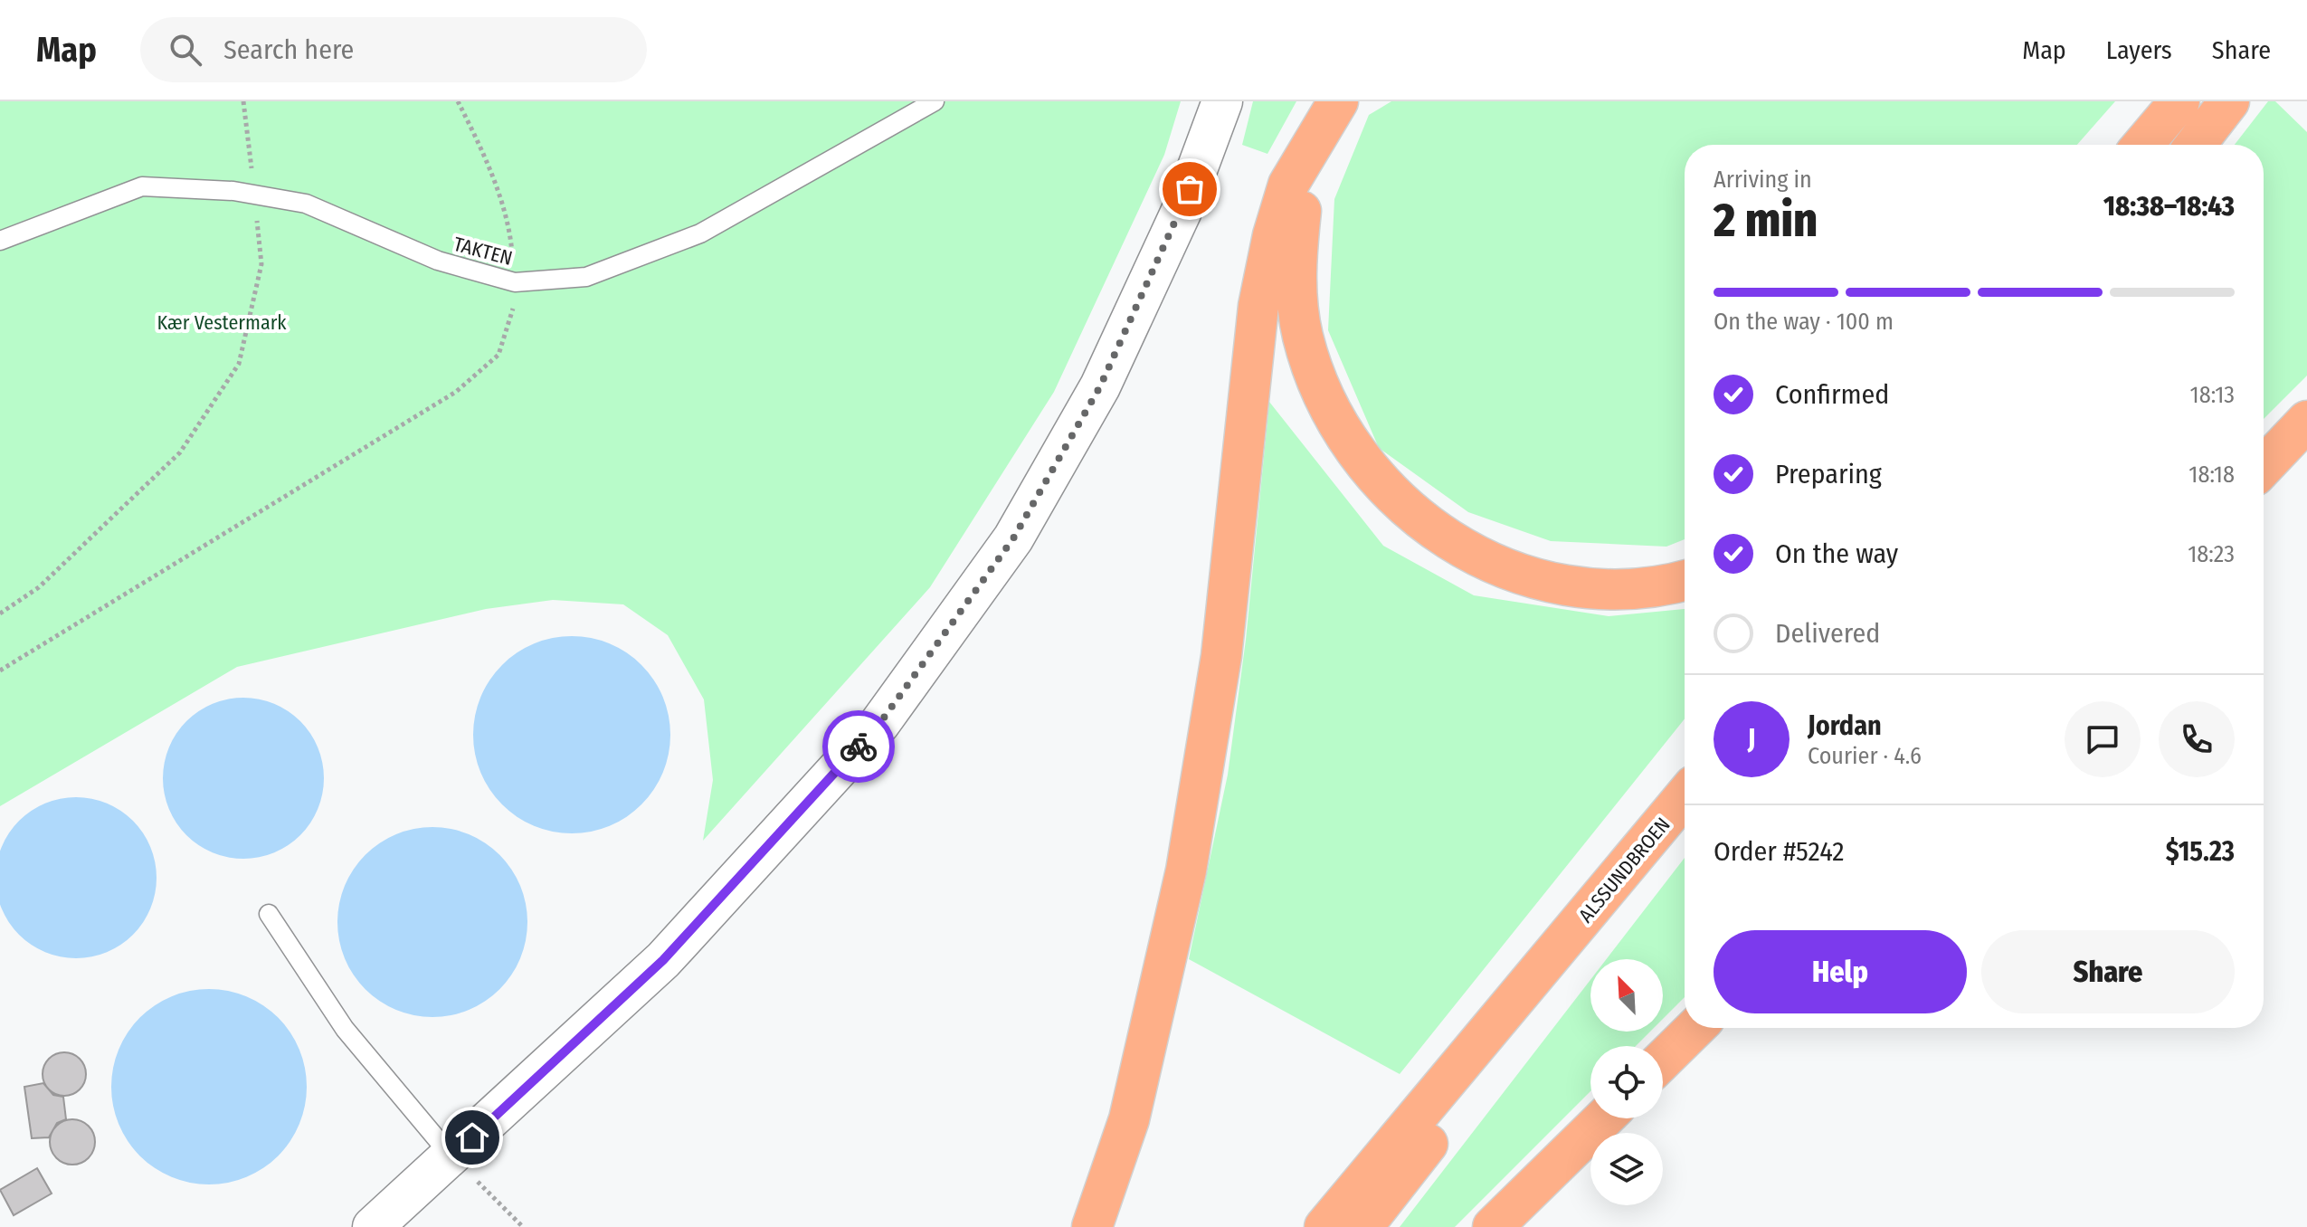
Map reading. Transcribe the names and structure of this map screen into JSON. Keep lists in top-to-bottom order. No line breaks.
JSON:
{"streets":{"highway":["ALSSUNDBROEN"],"lane":["TAKTEN"]},"parks":["Kær Vestermark"],"north":"top left","page":{"header":"Map","search":"Search here","nav":["Map","Layers","Share"],"heading":["2 min","Arriving in","18:38–18:43"],"panel":["Jordan","Courier · 4.6","Order #5242","$15.23"],"bar":"On the way · 100 m","list":[["Confirmed","18:13"],["Preparing","18:18"],["On the way","18:23"],"Delivered"],"round":"J","buttons":["Help","Share"]}}
